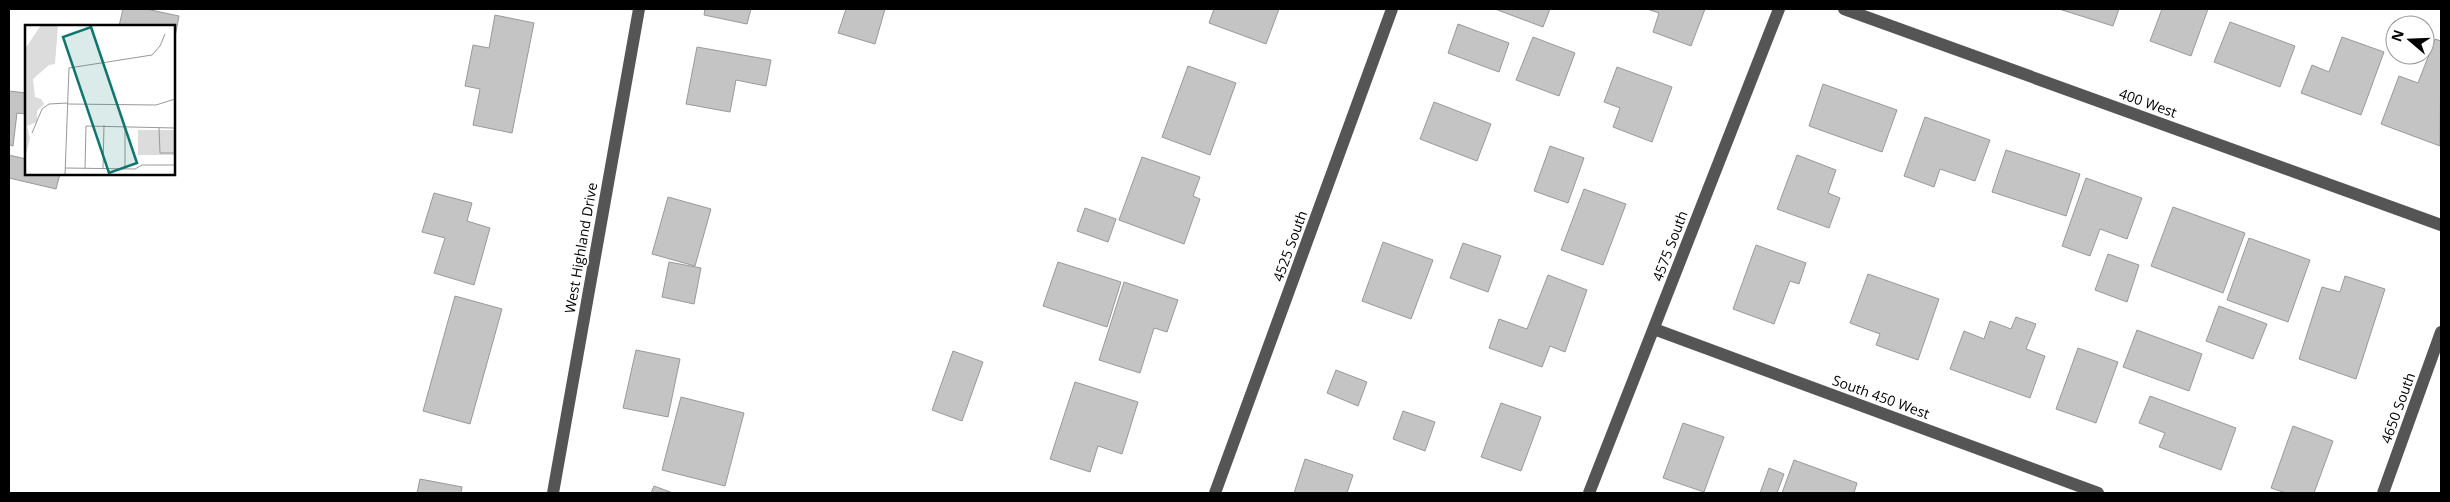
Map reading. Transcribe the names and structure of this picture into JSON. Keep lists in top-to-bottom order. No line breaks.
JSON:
{"streets":{"street":["400 West","4525 South","4575 South","West Highland Drive","South 450 West","4650 South"]},"crossings":[["4575 South","South 450 West"]],"north":"left"}
